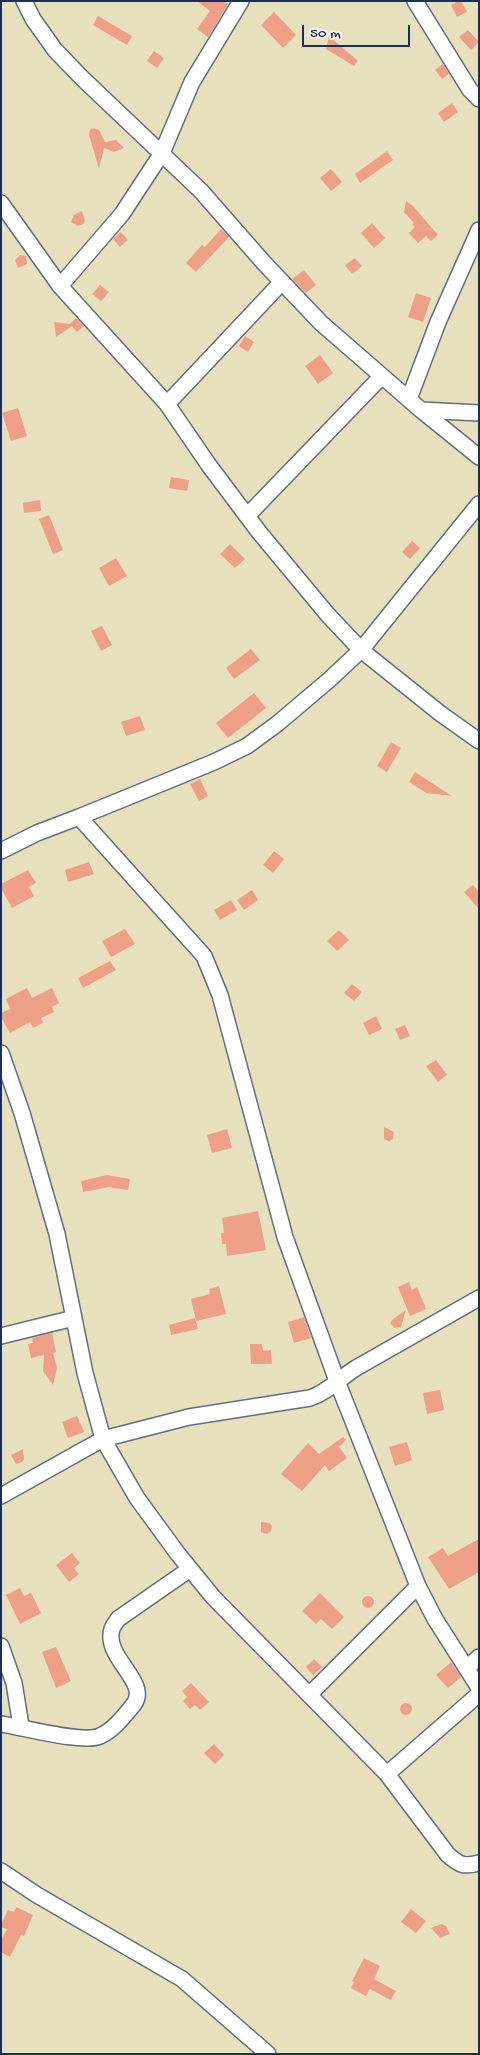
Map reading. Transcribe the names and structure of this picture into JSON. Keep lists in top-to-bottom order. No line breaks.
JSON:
{"scale_bar":"50 m"}
